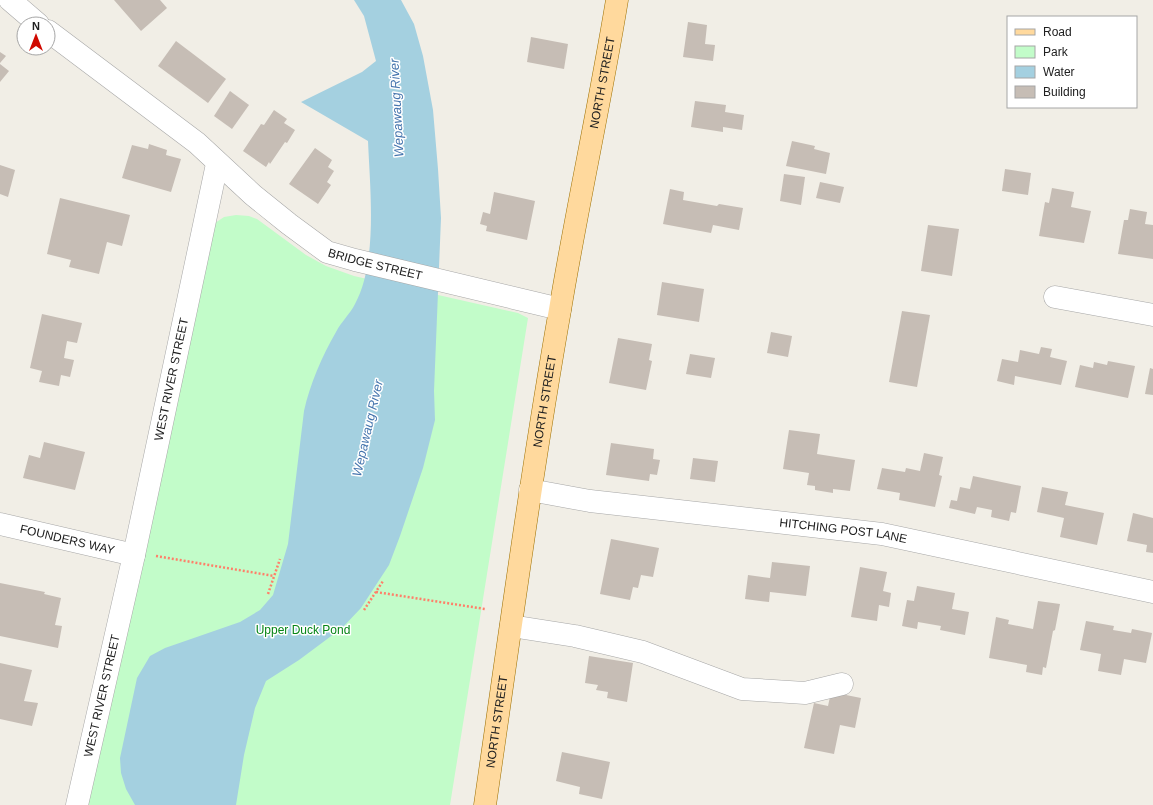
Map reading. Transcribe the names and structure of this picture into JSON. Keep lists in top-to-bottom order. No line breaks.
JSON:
{"streets":{"main road":["NORTH STREET"],"street":["BRIDGE STREET","WEST RIVER STREET","HITCHING POST LANE","FOUNDERS WAY"]},"crossings":[["NORTH STREET","BRIDGE STREET"],["NORTH STREET","HITCHING POST LANE"],["BRIDGE STREET","WEST RIVER STREET"],["WEST RIVER STREET","FOUNDERS WAY"]],"water":["Wepawaug River"],"parks":["Upper Duck Pond"],"legend":["Road","Park","Water","Building"],"north":"top"}
